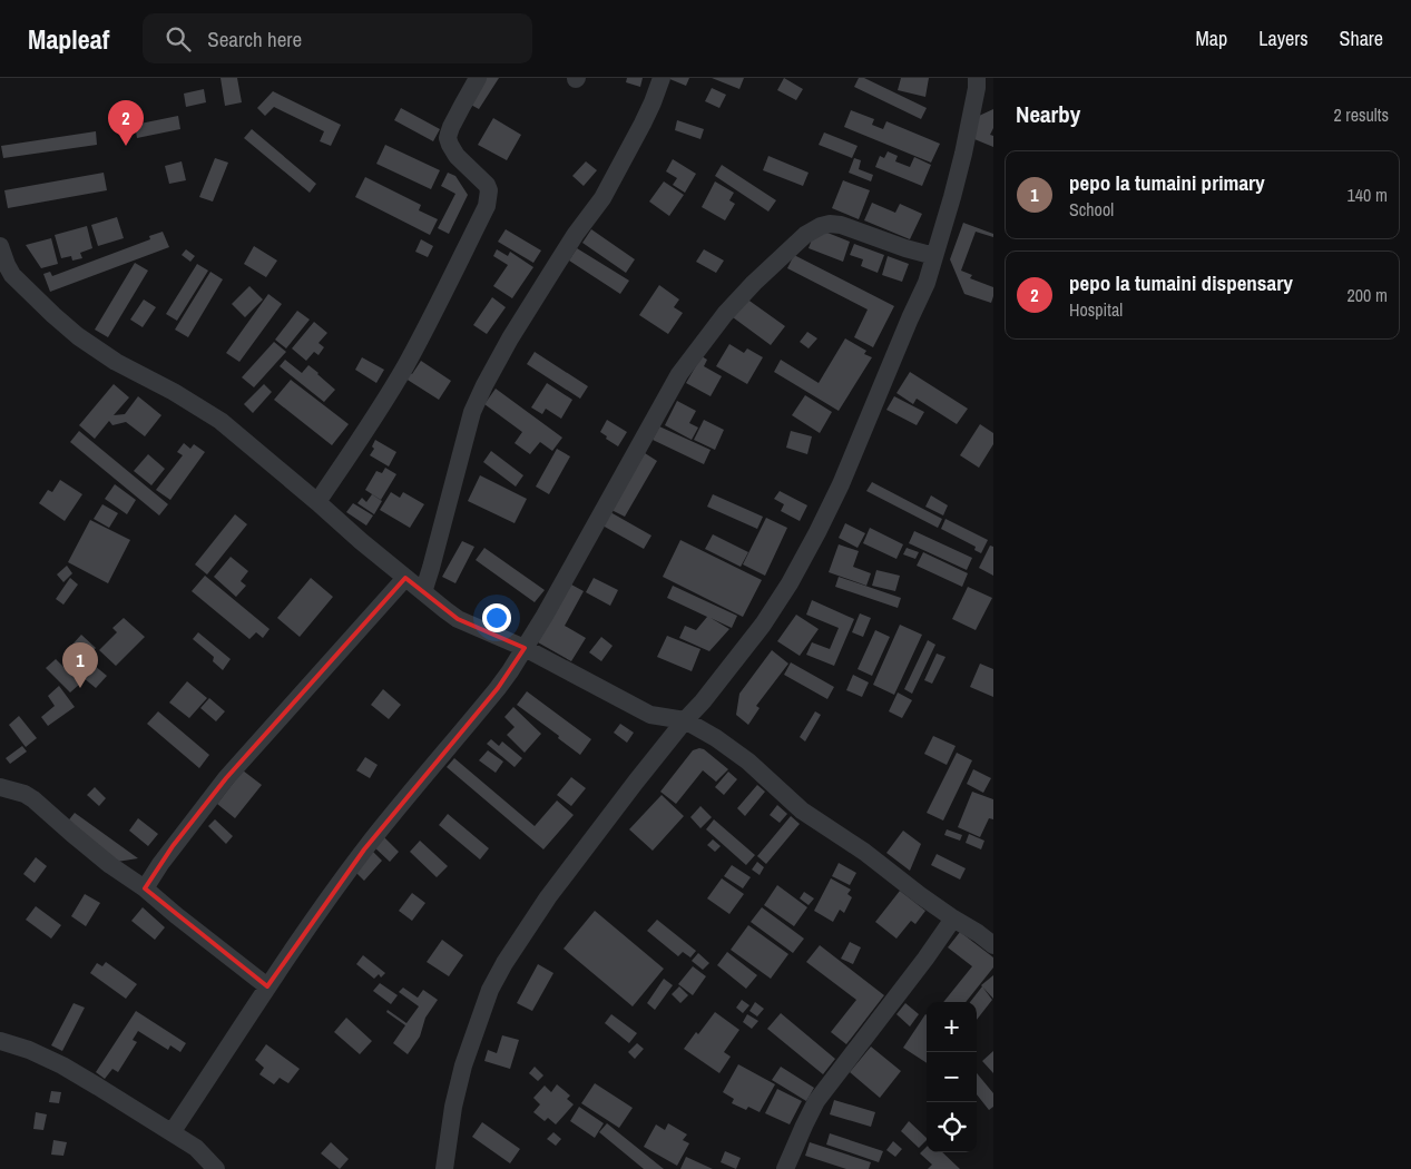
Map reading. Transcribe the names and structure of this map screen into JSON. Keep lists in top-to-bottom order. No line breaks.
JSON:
{"page":{"header":"Mapleaf","search":"Search here","nav":["Map","Layers","Share"],"heading":["Nearby","2 results"],"pins":["2","1"],"list":[{"mark":"1","name":"pepo la tumaini primary","note":"School","value":"140 m"},{"mark":"2","name":"pepo la tumaini dispensary","note":"Hospital","value":"200 m"}],"map_buttons":["+","−"]}}
